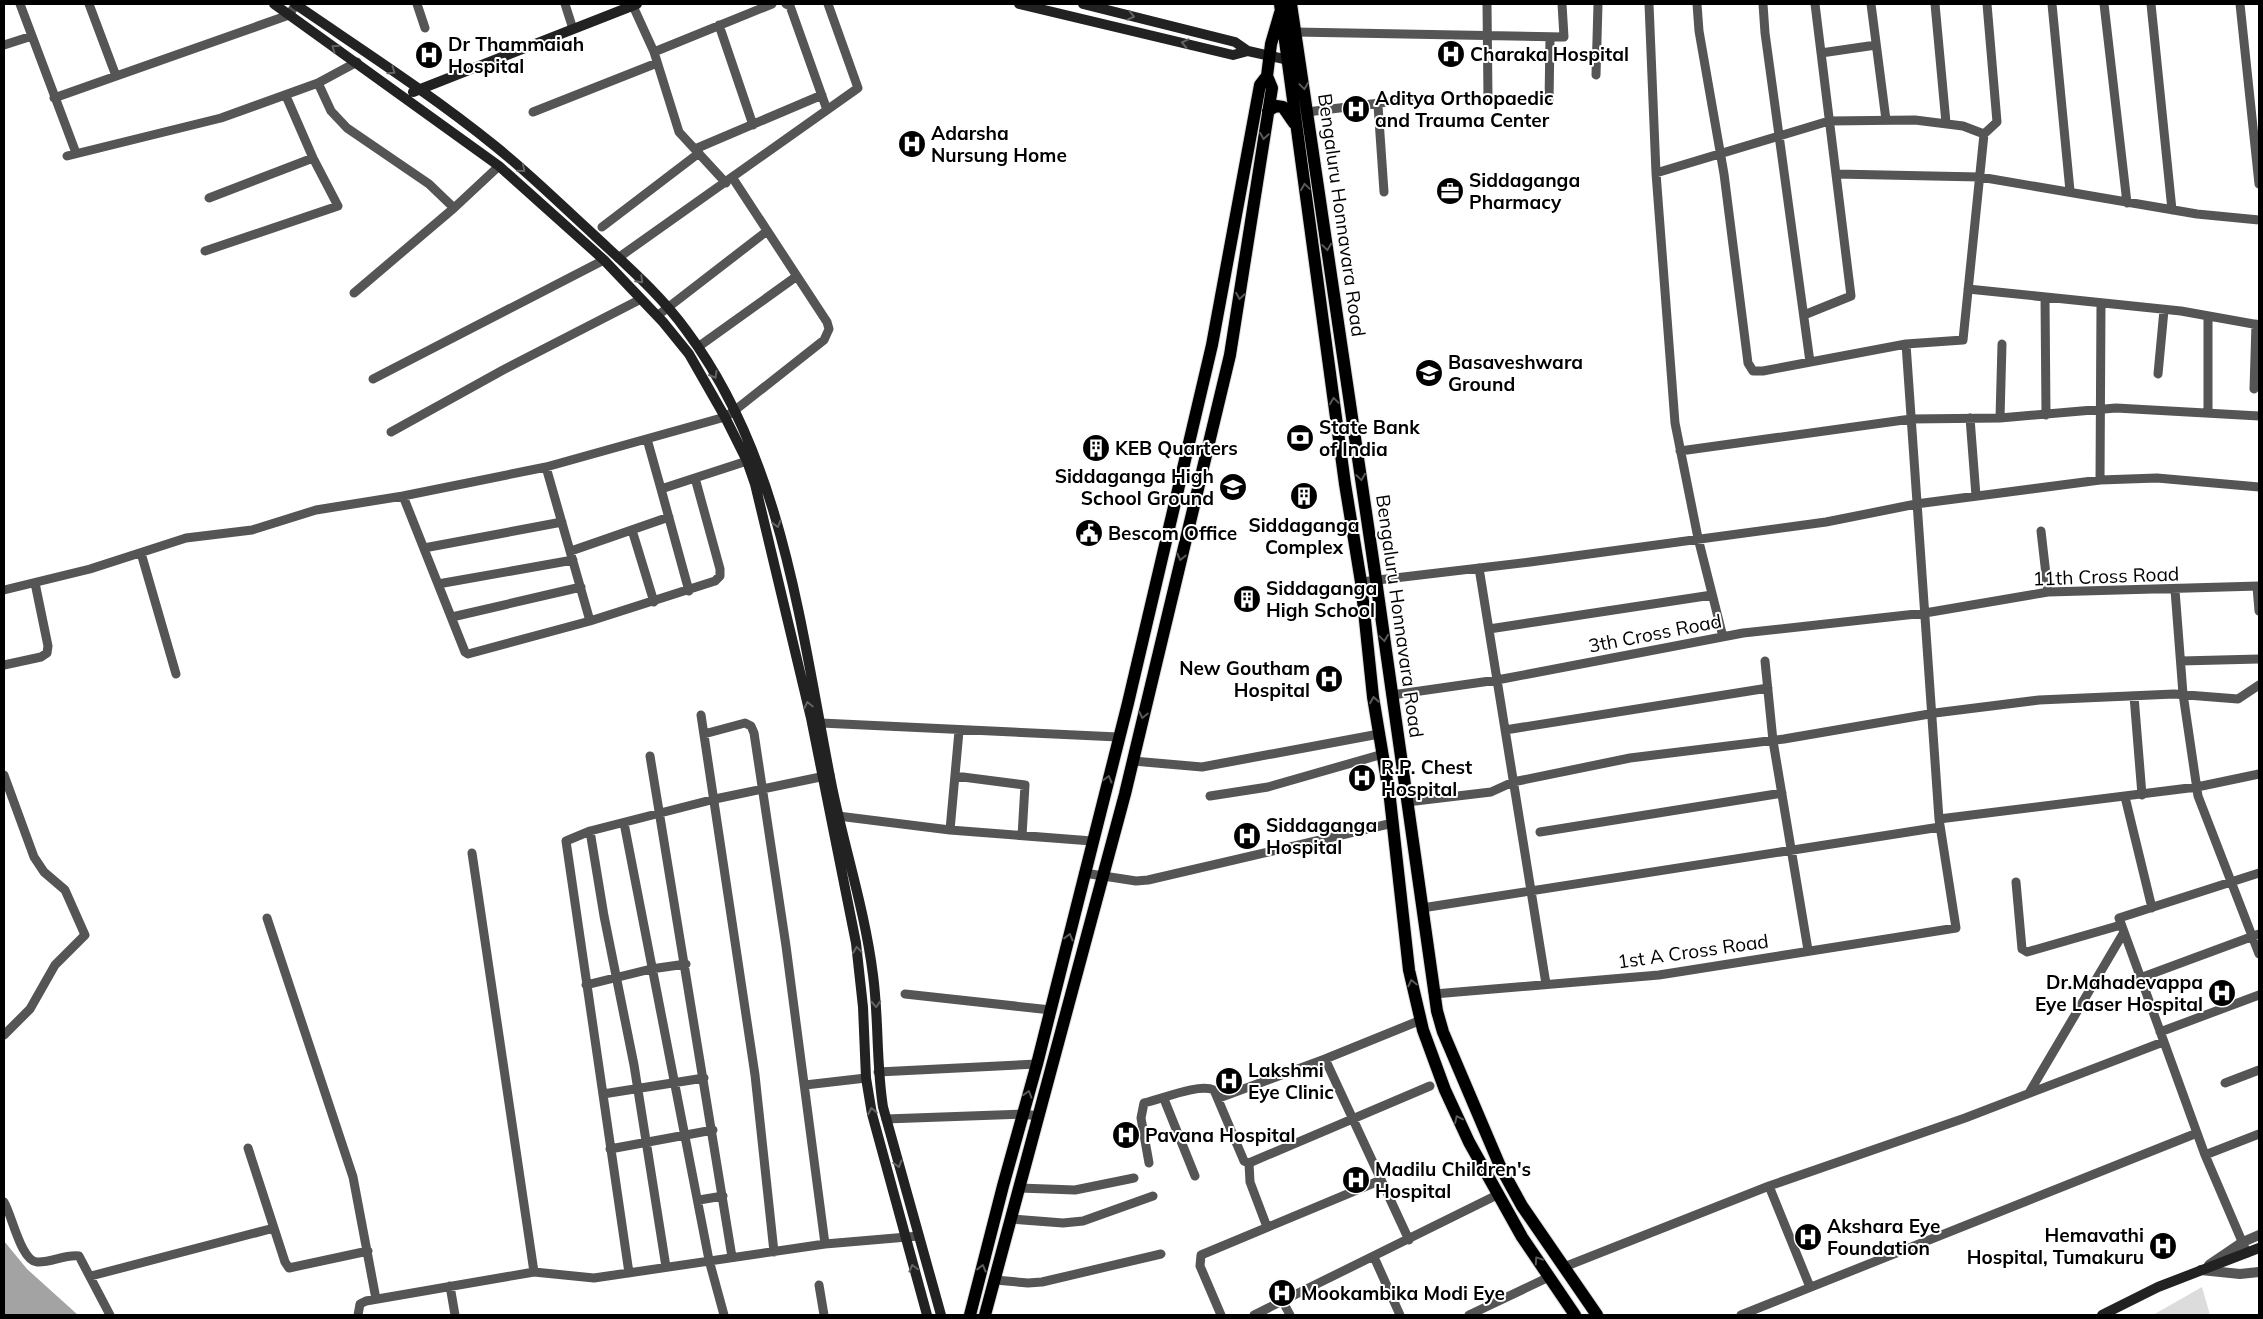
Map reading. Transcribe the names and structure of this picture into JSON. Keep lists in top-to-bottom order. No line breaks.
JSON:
{"streets":{"main road":["Bengaluru Honnavara Road"],"street":["11th Cross Road","3th Cross Road","1st A Cross Road"]},"crossings":[["Bengaluru Honnavara Road","3th Cross Road"],["Bengaluru Honnavara Road","1st A Cross Road"],["11th Cross Road","3th Cross Road"]],"places":{"hospital":["Charaka Hospital","Dr Thammaiah Hospital","Aditya Orthopaedic and Trauma Center","Adarsha Nursung Home","New Goutham Hospital","R.P. Chest Hospital","Siddaganga Hospital","Dr.Mahadevappa Eye Laser Hospital","Lakshmi Eye Clinic","Pavana Hospital","Madilu Children's Hospital","Akshara Eye Foundation","Hemavathi Hospital, Tumakuru","Mookambika Modi Eye"],"office":["Siddaganga Pharmacy"],"school or university":["Basaveshwara Ground","Siddaganga High School Ground"],"bank":["State Bank of India"],"building":["KEB Quarters","Siddaganga Complex","Siddaganga High School"],"public building":["Bescom Office"]}}
